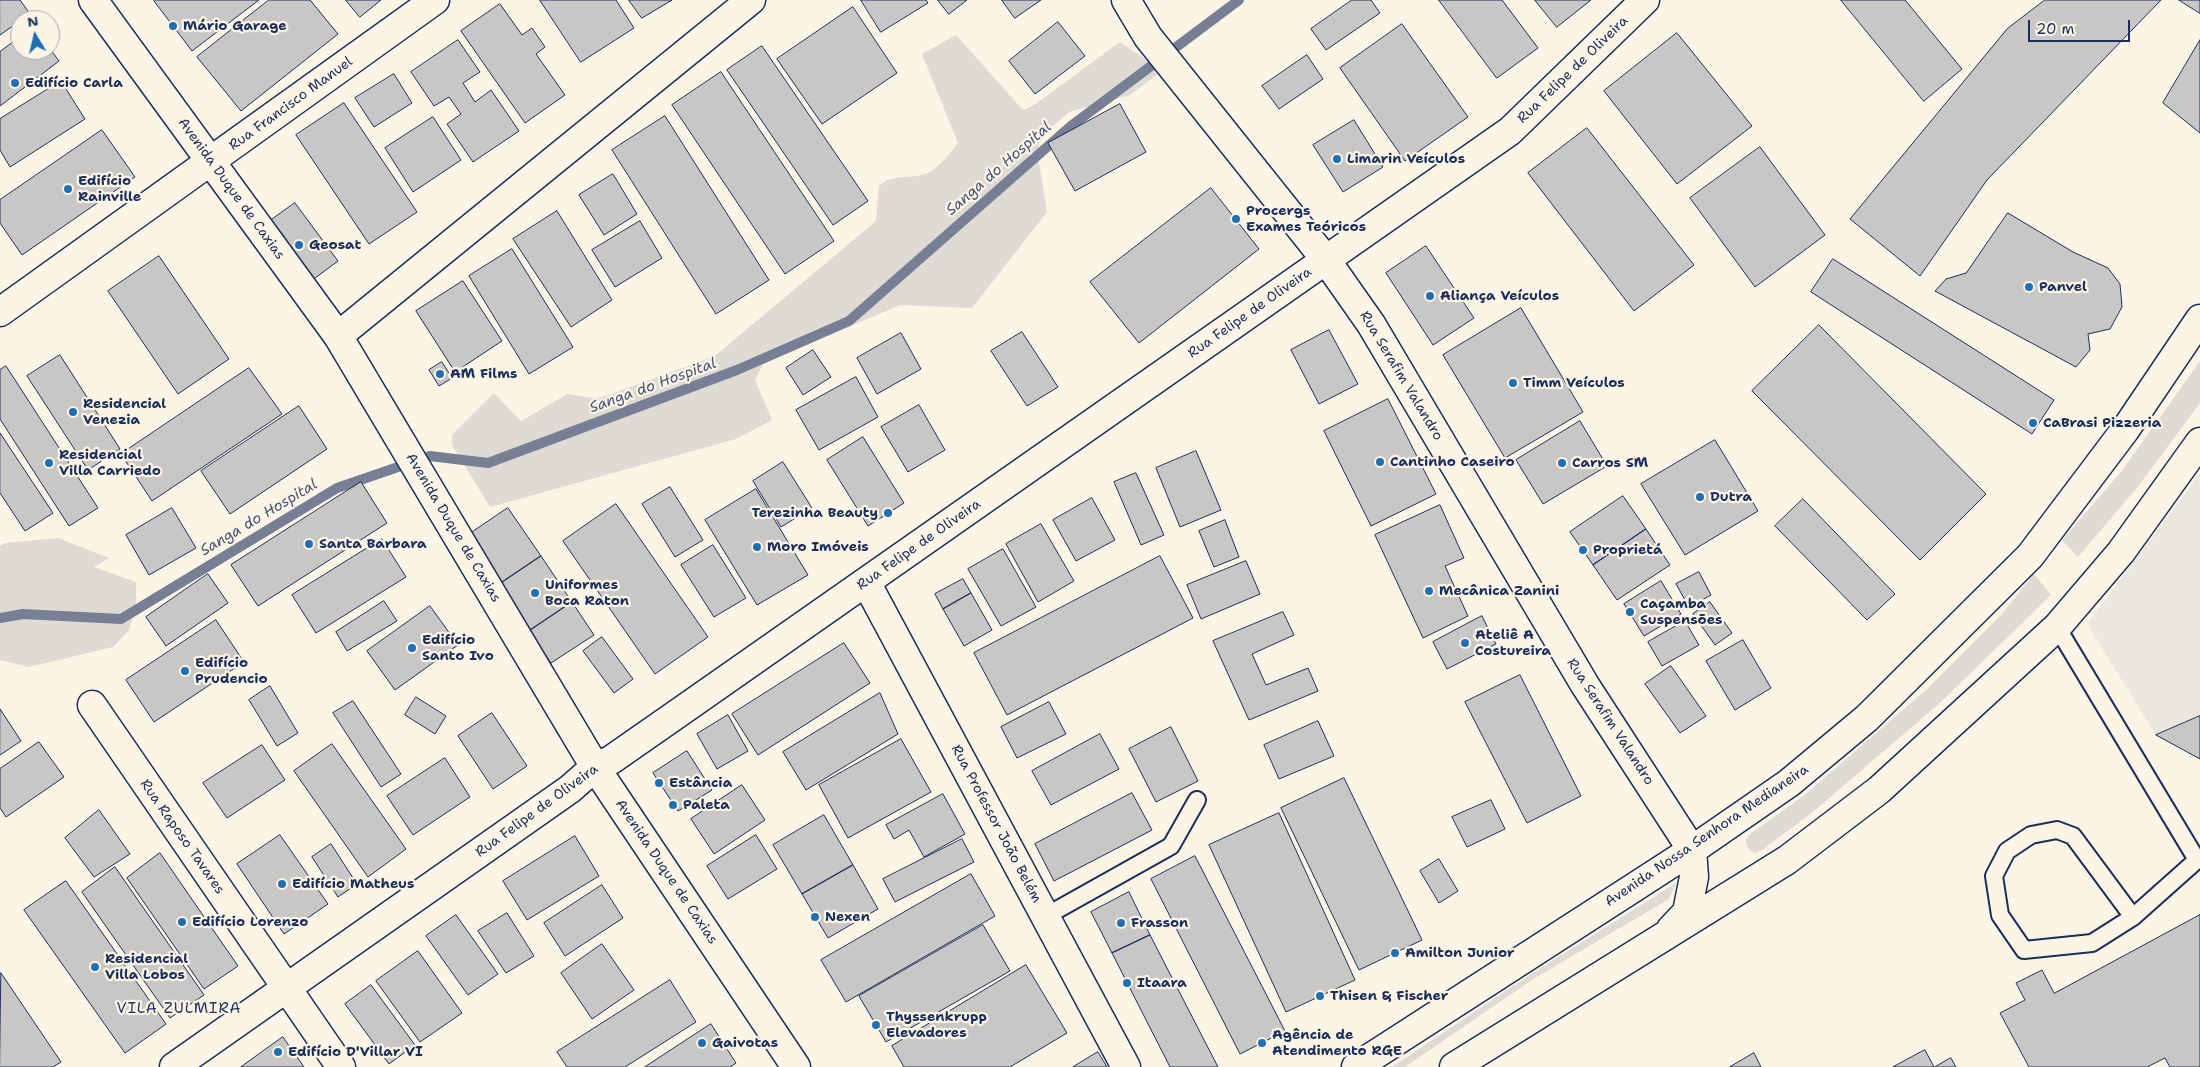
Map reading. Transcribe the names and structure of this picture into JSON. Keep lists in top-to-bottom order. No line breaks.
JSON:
{"streets":{"street":["Rua Felipe de Oliveira","Rua Francisco Manuel","Avenida Duque de Caxias","Rua Serafim Valandro","Rua Professor João Belém","Avenida Nossa Senhora Medianeira","Rua Raposo Tavares"]},"crossings":[["Rua Felipe de Oliveira","Avenida Duque de Caxias"],["Rua Felipe de Oliveira","Rua Serafim Valandro"],["Rua Felipe de Oliveira","Rua Professor João Belém"],["Rua Felipe de Oliveira","Rua Raposo Tavares"],["Rua Francisco Manuel","Avenida Duque de Caxias"],["Rua Serafim Valandro","Avenida Nossa Senhora Medianeira"]],"districts":["VILA ZULMIRA"],"water":["Sanga do Hospital"],"places":["Mário Garage","Edifício Carla","Limarin Veículos","Edifício Rainville","Procergs Exames Teóricos","Geosat","Panvel","Aliança Veículos","AM Films","Timm Veículos","Residencial Venezia","CaBrasi Pizzeria","Cantinho Caseiro","Residencial Villa Carriedo","Carros SM","Dutra","Terezinha Beauty","Santa Barbara","Moro Imóveis","Proprietá","Mecânica Zanini","Uniformes Boca Raton","Caçamba Suspensões","Ateliê A Costureira","Edifício Santo Ivo","Edifício Prudencio","Estância","Paleta","Edifício Matheus","Nexen","Edifício Lorenzo","Frasson","Amilton Junior","Residencial Villa Lobos","Itaara","Thisen & Fischer","Thyssenkrupp Elevadores","Gaivotas","Agência de Atendimento RGE","Edifício D'Villar VI"],"scale_bar":"20 m","north":"top"}
